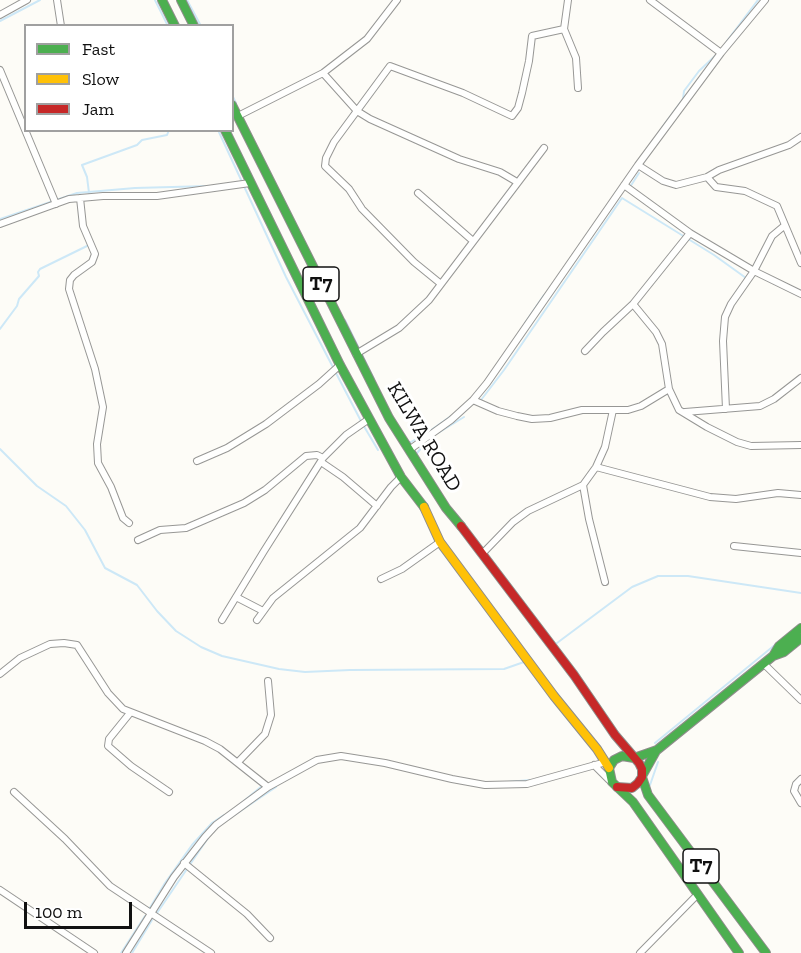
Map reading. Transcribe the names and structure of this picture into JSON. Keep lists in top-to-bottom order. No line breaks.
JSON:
{"streets":{"main road":["T7","KILWA ROAD"]},"crossings":[["T7","KILWA ROAD"]],"legend":["Fast","Slow","Jam"],"scale_bar":"100 m"}
